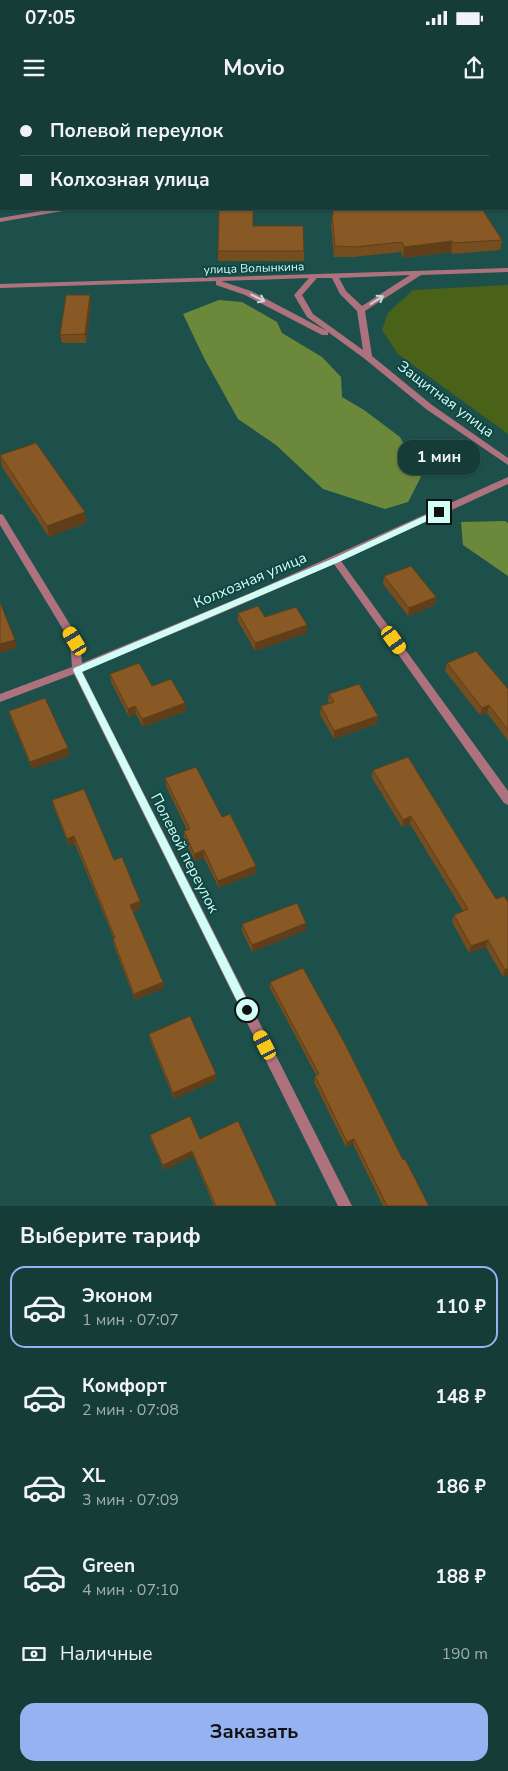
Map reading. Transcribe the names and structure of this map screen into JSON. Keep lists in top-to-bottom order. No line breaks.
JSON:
{"streets":{"street":["улица Волынкина","Защитная улица","Колхозная улица","Полевой переулок"]},"crossings":[["Колхозная улица","Полевой переулок"]],"page":{"status":"07:05","header":"Movio","banner":["Полевой переулок","Колхозная улица"],"bubble":"1 мин","heading":"Выберите тариф","list":[{"name":"Эконом","note":"1 мин · 07:07","value":"110 ₽"},{"name":"Комфорт","note":"2 мин · 07:08","value":"148 ₽"},{"name":"XL","note":"3 мин · 07:09","value":"186 ₽"},{"name":"Green","note":"4 мин · 07:10","value":"188 ₽"}],"pay":["Наличные","190 m"],"buttons":"Заказать"}}
